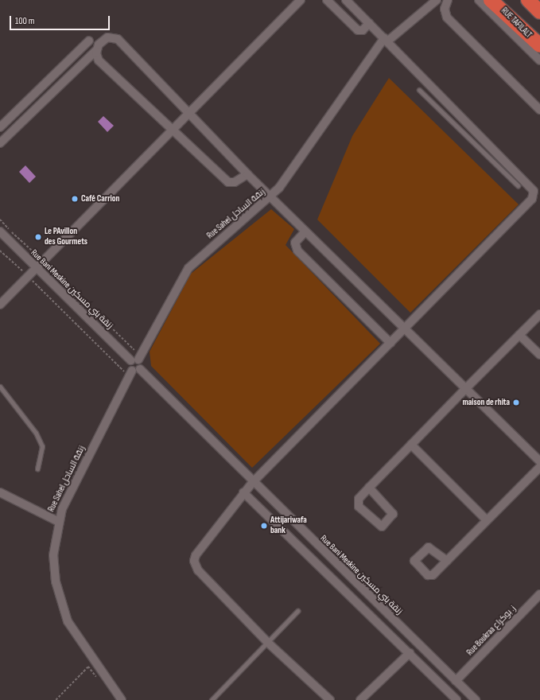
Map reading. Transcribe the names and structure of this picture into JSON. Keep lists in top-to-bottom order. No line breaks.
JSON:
{"streets":{"street":["RUE TAFILALT","Rue Sahel زنقة الساحل","Rue Bani Meskine زنقة بني مسكين","Rue Boukraa ز. بوكراع"]},"crossings":[["Rue Sahel زنقة الساحل","Rue Bani Meskine زنقة بني مسكين"],["Rue Bani Meskine زنقة بني مسكين","Rue Boukraa ز. بوكراع"]],"places":["Café Carrion","Le PAvillon des Gourmets","maison de rhita","Attijariwafa bank"],"scale_bar":"100 m"}
